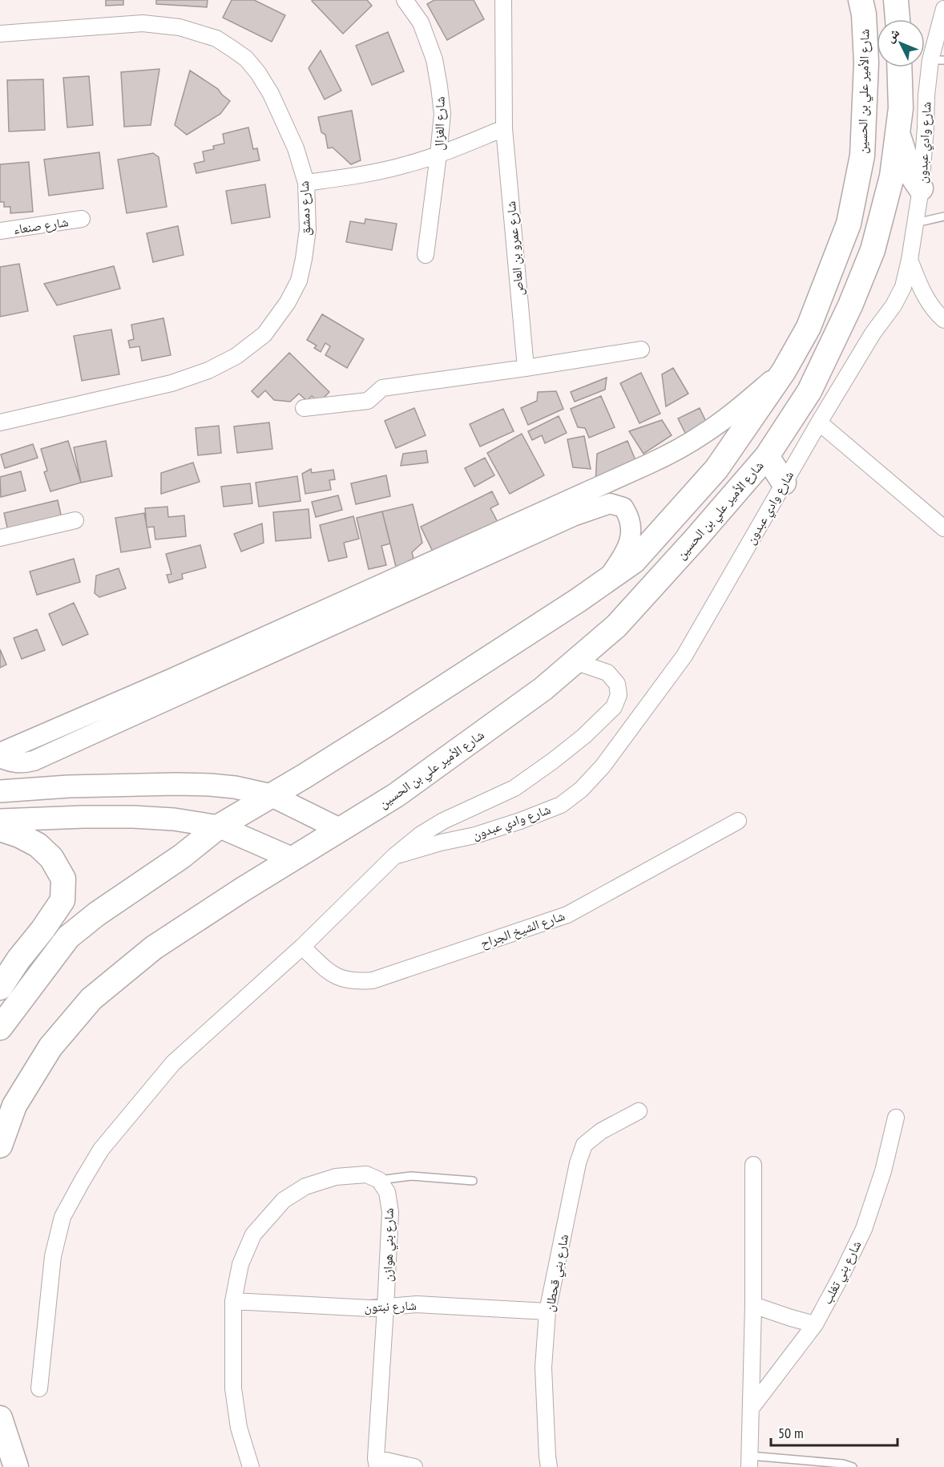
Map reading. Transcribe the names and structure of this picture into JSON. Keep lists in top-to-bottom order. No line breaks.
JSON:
{"streets":{"main road":["شارع الأمير علي بن الحسين"],"street":["شارع الغزال","شارع وادي عبدون","شارع دمشق","شارع صنعاء","شارع عمرو بن العاص","شارع الشيخ الجراح","شارع بني هوازن","شارع بني تغلب","شارع بني قحطان","شارع نبتون"]},"crossings":[["شارع بني هوازن","شارع نبتون"],["شارع بني قحطان","شارع نبتون"]],"scale_bar":"50 m","north":"top left"}
